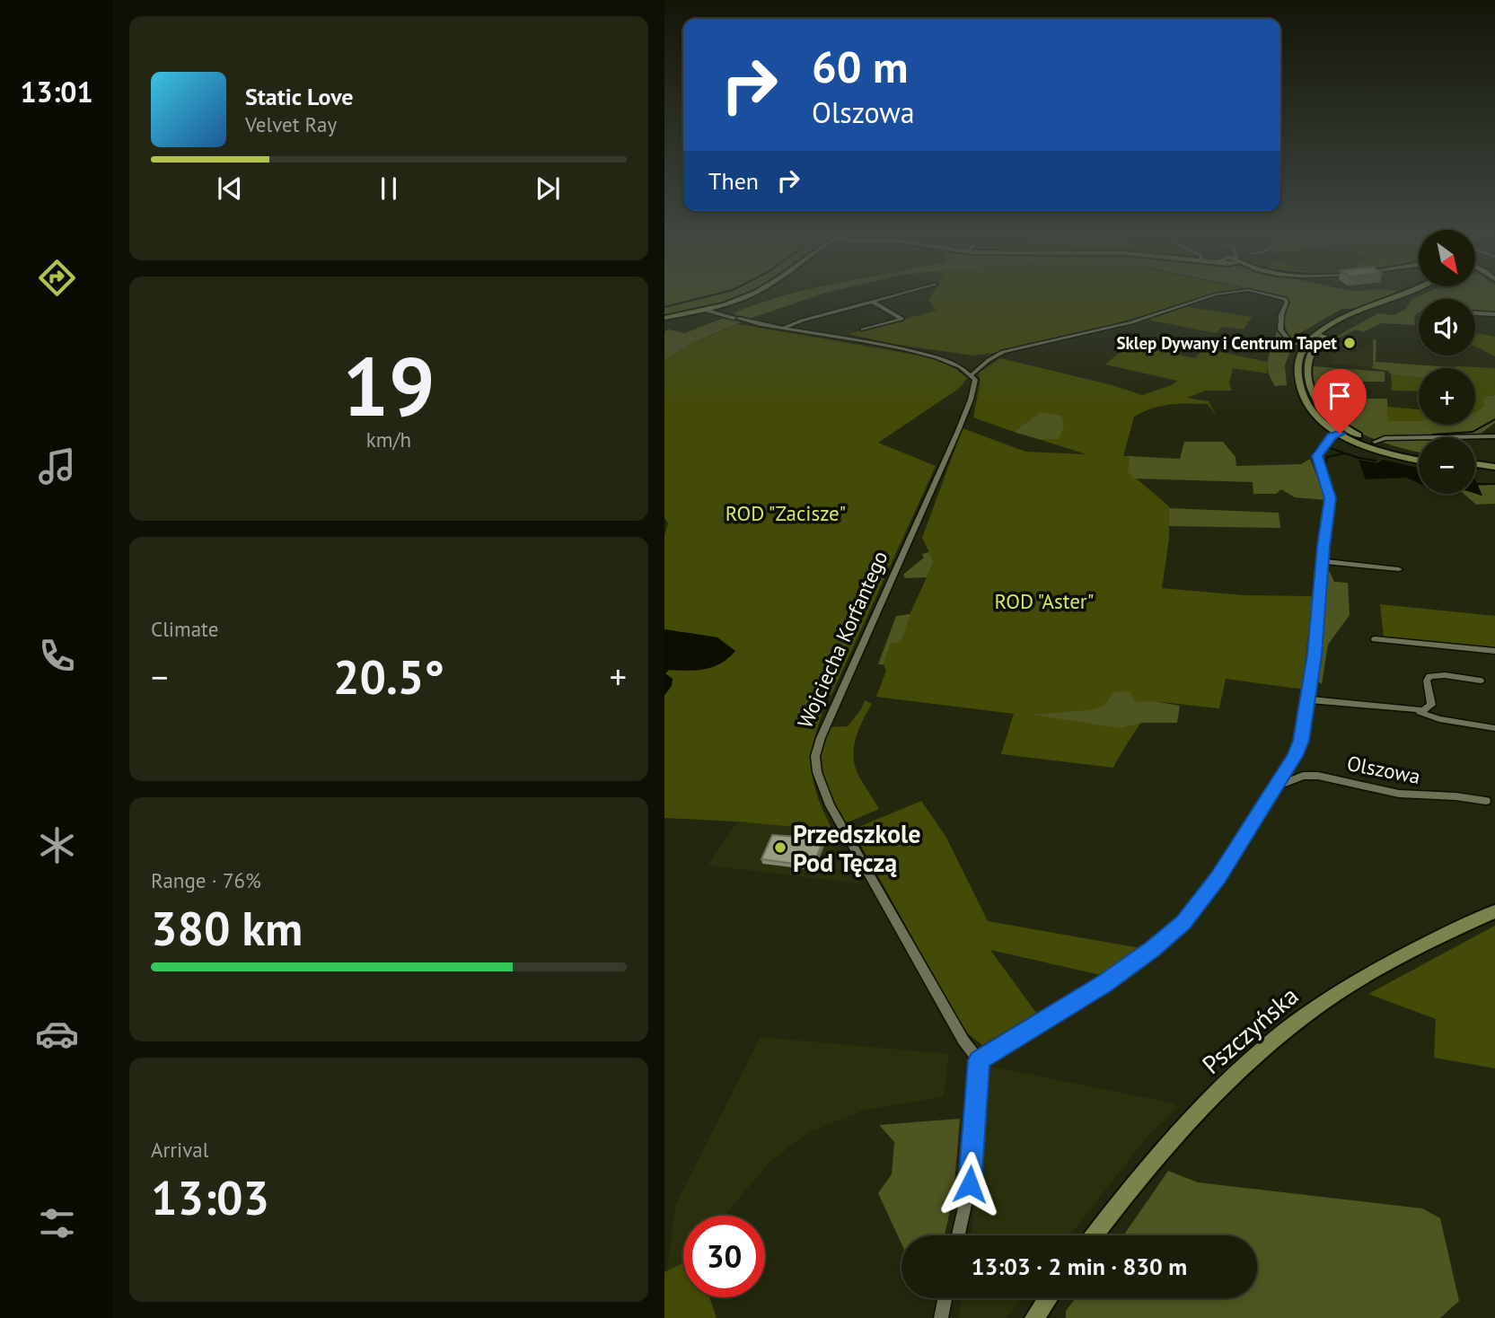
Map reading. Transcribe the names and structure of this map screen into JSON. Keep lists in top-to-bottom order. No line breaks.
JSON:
{"streets":{"main road":["Pszczyńska"],"street":["Wojciecha Korfantego","Olszowa"]},"parks":["ROD \"Zacisze\"","ROD \"Aster\""],"places":["Sklep Dywany i Centrum Tapet","Przedszkole Pod Tęczą"],"north":"bottom right","page":{"tabs":"13:01","turn":["60 m","Olszowa"],"song":["Static Love","Velvet Ray"],"then":"Then","map_buttons":["+","−"],"tile":[["19","km/h"],"Climate",["Range · 76%","380 km"],["Arrival","13:03"]],"heat":["−","20.5°","+"],"limit":"30","trip":"13:03 · 2 min · 830 m"}}
